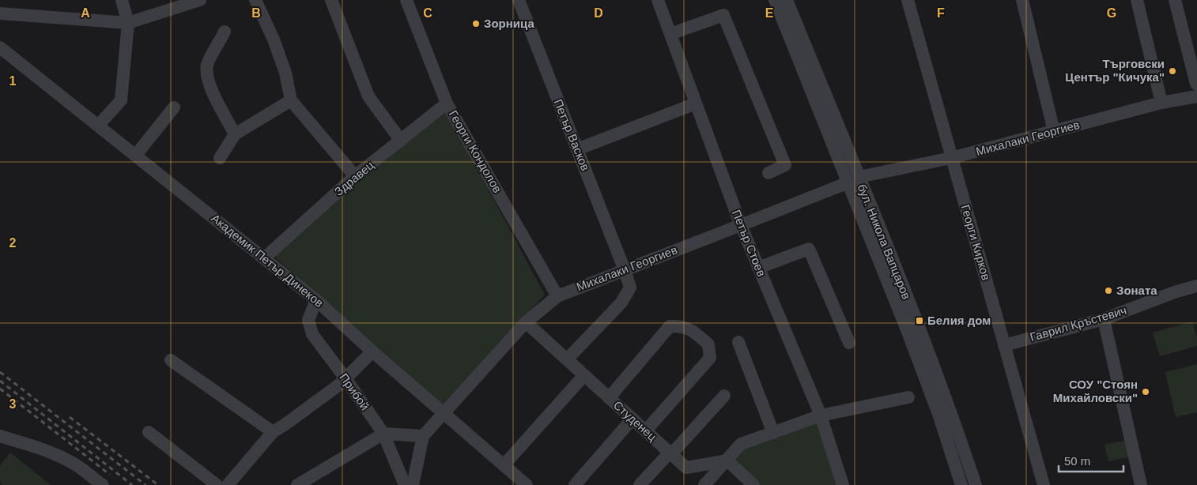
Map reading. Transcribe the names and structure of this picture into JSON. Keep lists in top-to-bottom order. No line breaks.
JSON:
{"streets":{"street":["Петър Васков","Михалаки Георгиев","Георги Кондолов","Здравец","бул. Никола Вапцаров","Георги Кирков","Петър Стоев","Академик Петър Динеков","Гаврил Кръстевич","Прибой","Студенец"]},"crossings":[["Петър Васков","Михалаки Георгиев"],["Петър Васков","Студенец"],["Михалаки Георгиев","Георги Кондолов"],["Михалаки Георгиев","бул. Никола Вапцаров"],["Михалаки Георгиев","Георги Кирков"],["Михалаки Георгиев","Петър Стоев"],["Михалаки Георгиев","Академик Петър Динеков"],["Михалаки Георгиев","Студенец"],["Георги Кондолов","Здравец"],["Здравец","Академик Петър Динеков"],["Георги Кирков","Гаврил Кръстевич"],["Академик Петър Динеков","Прибой"]],"places":{"other":["Зорница","Търговски Център \"Кичука\"","Зоната","СОУ \"Стоян Михайловски\""],"transit":["Белия дом"]},"scale_bar":"50 m","grid":{"columns":["A","B","C","D","E","F","G"],"rows":["1","2","3"]}}
